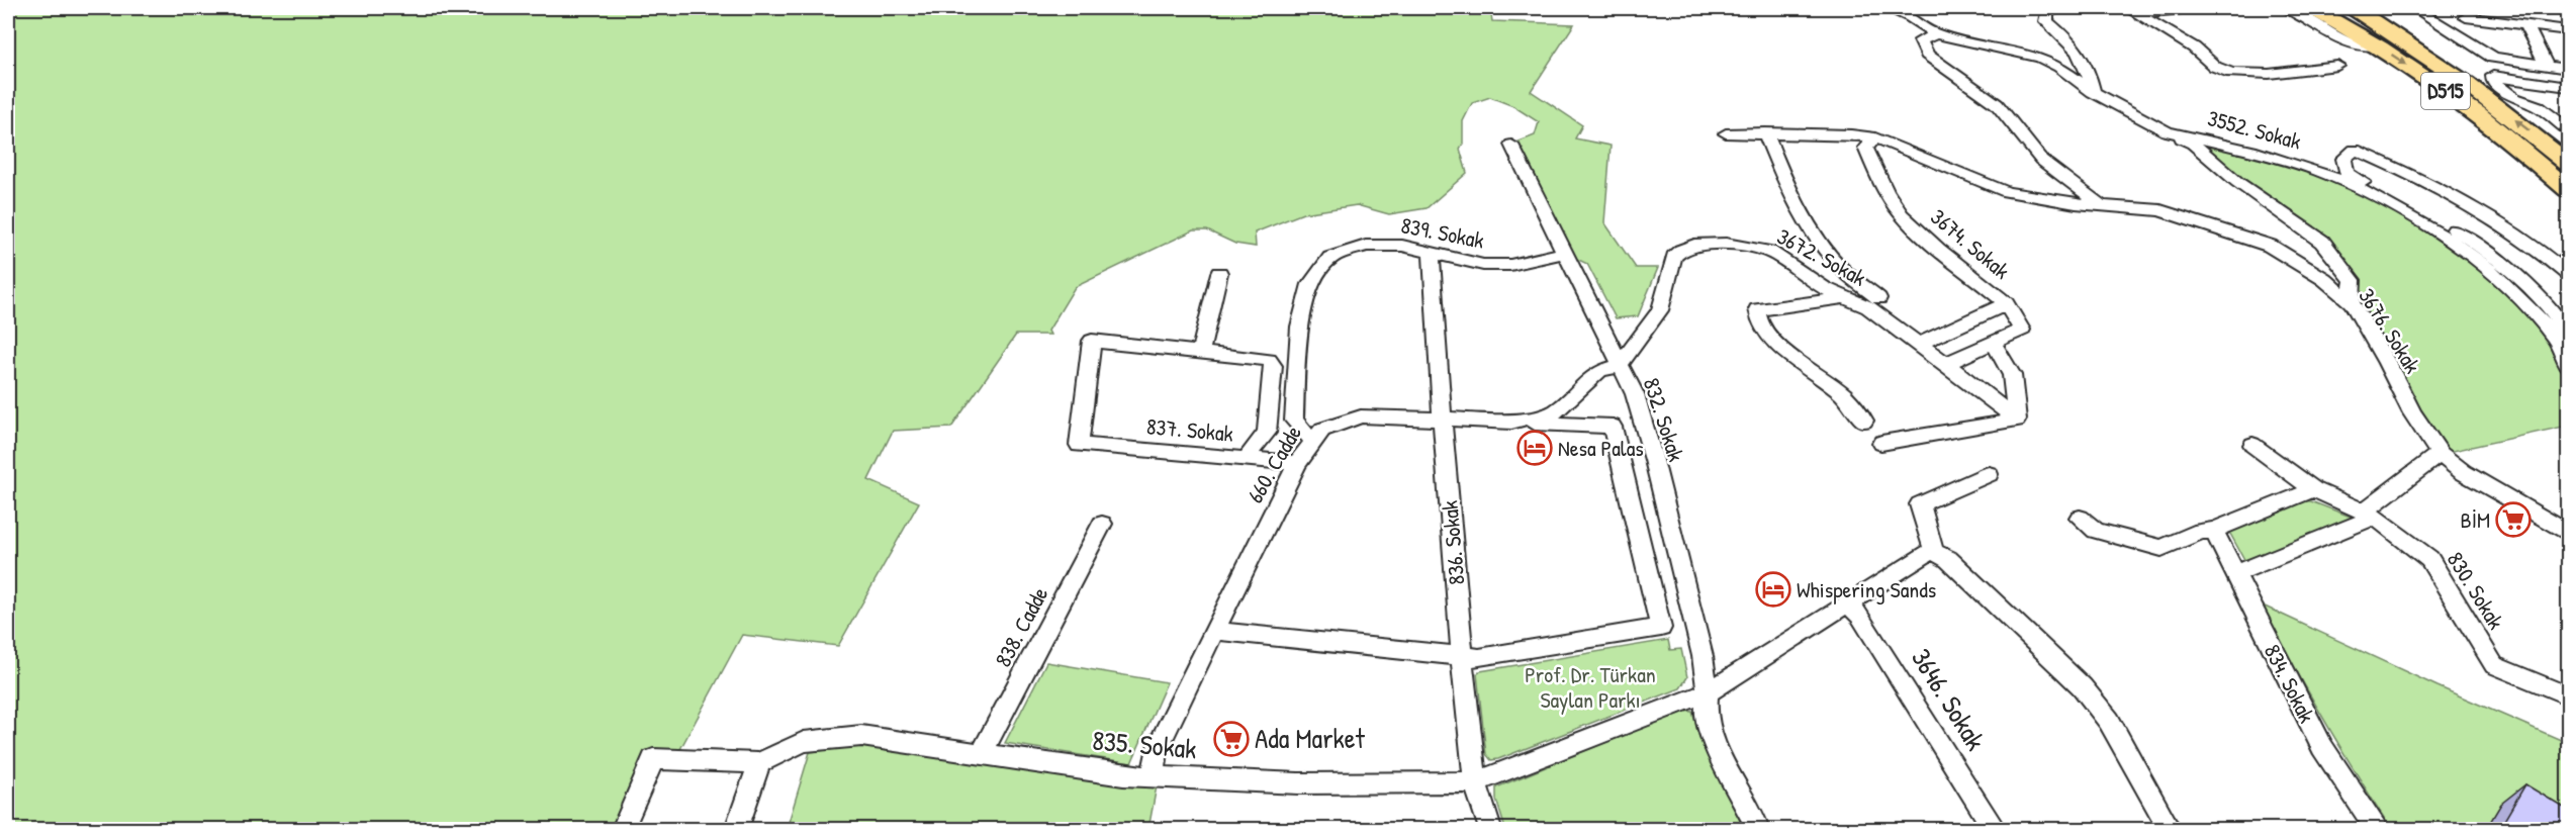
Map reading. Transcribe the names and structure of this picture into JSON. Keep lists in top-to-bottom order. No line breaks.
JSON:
{"streets":{"highway":["D515"],"street":["3552. Sokak","839. Sokak","3674. Sokak","3672. Sokak","3676. Sokak","832. Sokak","837. Sokak","660. Cadde","836. Sokak","830. Sokak","838. Cadde","834. Sokak","3646. Sokak","835. Sokak"]},"crossings":[["839. Sokak","832. Sokak"],["839. Sokak","660. Cadde"],["839. Sokak","836. Sokak"],["3674. Sokak","3672. Sokak"],["3674. Sokak","3676. Sokak"],["3672. Sokak","832. Sokak"],["3672. Sokak","660. Cadde"],["832. Sokak","660. Cadde"],["832. Sokak","835. Sokak"],["837. Sokak","660. Cadde"],["660. Cadde","836. Sokak"],["660. Cadde","835. Sokak"],["836. Sokak","835. Sokak"],["838. Cadde","835. Sokak"]],"parks":["Prof. Dr. Türkan Saylan Parkı"],"places":{"hotel":["Nesa Palas","Whispering Sands"],"supermarket":["BİM","Ada Market"]}}
